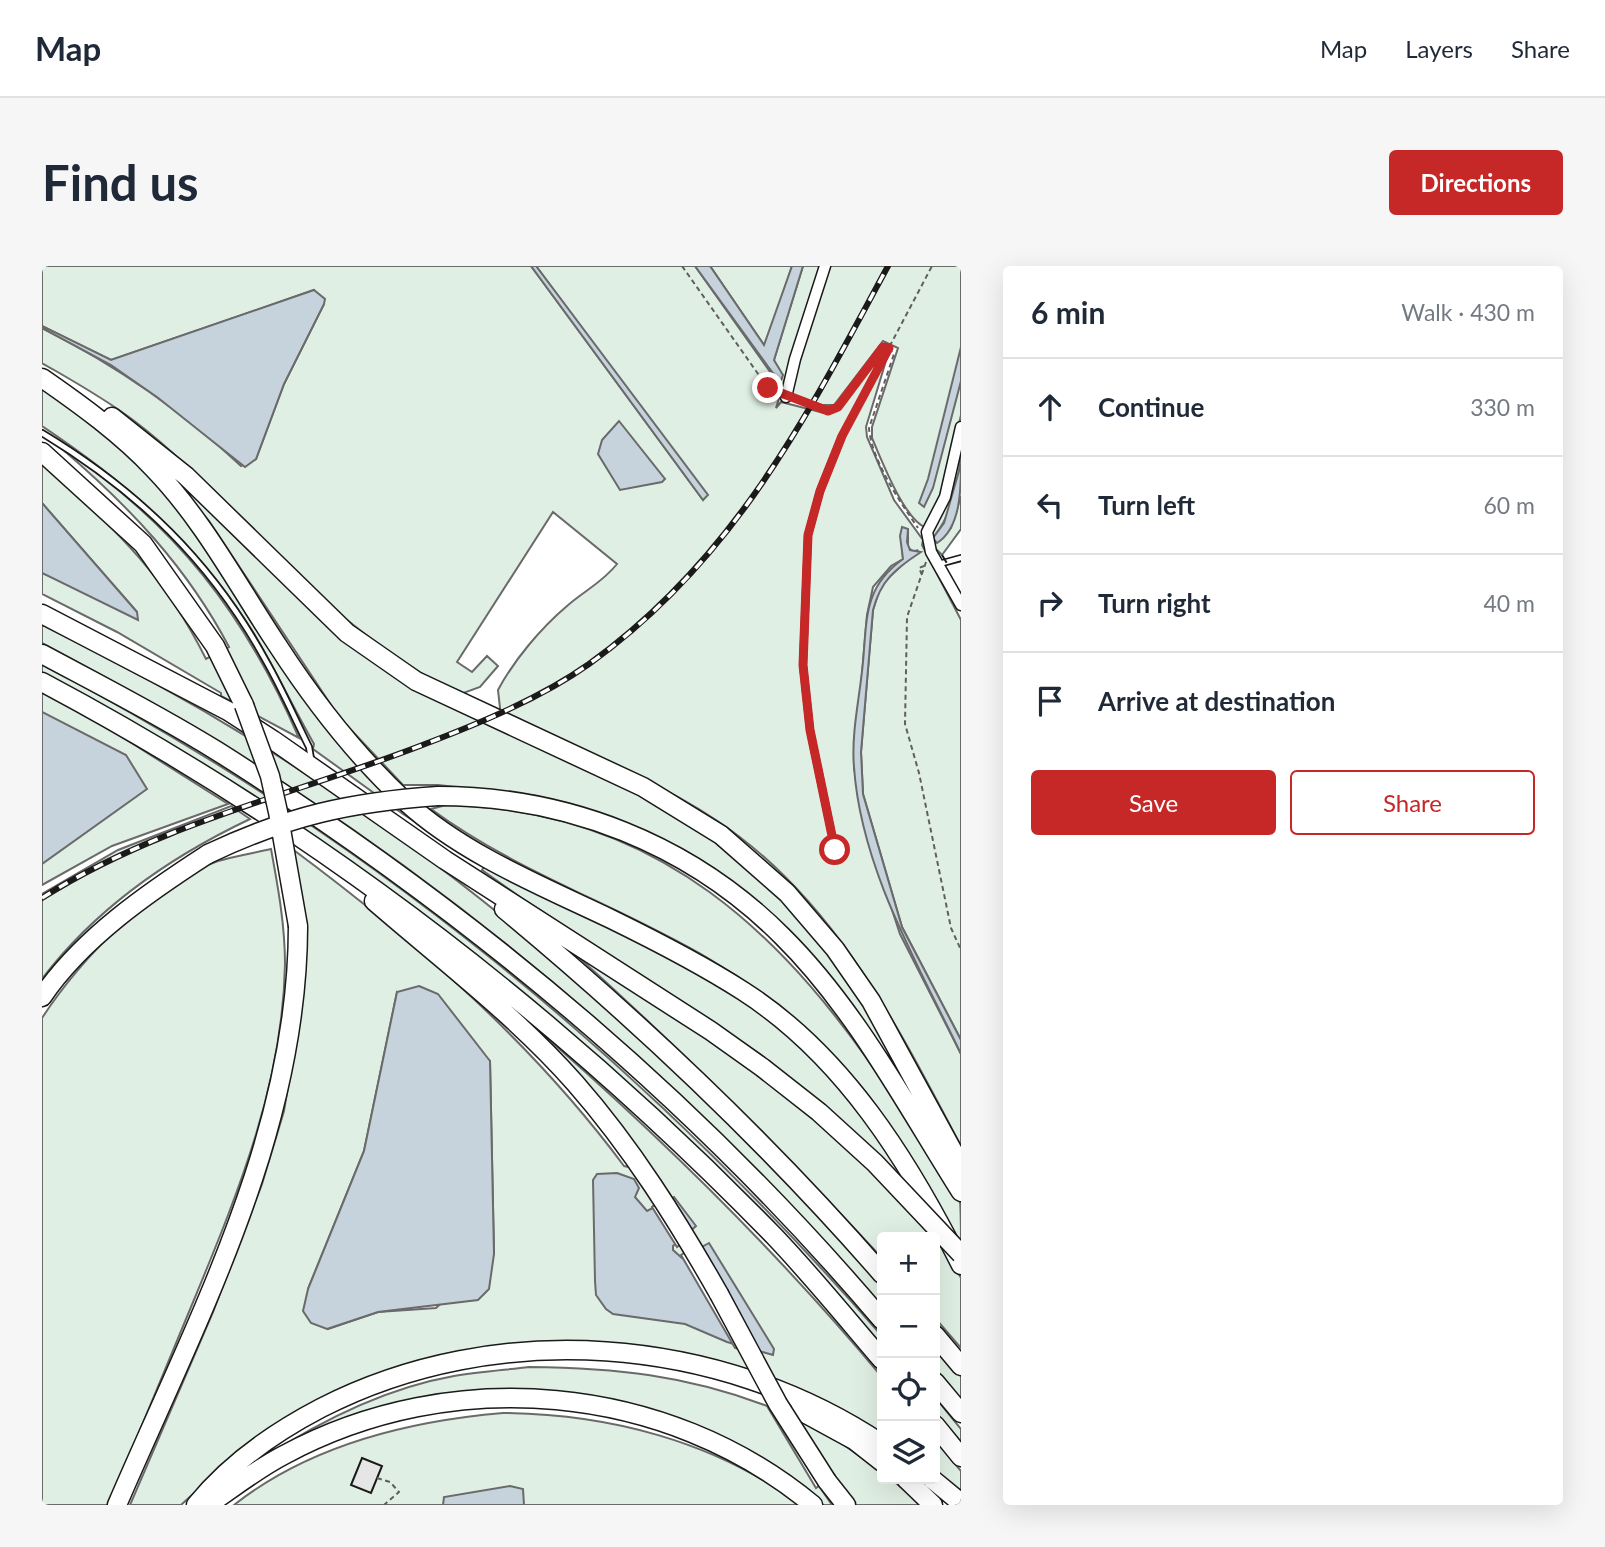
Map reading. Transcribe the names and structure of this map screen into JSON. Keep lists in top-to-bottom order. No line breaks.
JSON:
{"page":{"header":"Map","nav":["Map","Layers","Share"],"buttons":["Directions",["Save","Share"]],"title":"Find us","heading":["6 min","Walk · 430 m"],"list":[["Continue","330 m"],["Turn left","60 m"],["Turn right","40 m"],"Arrive at destination"],"map_buttons":["+","−"]}}
